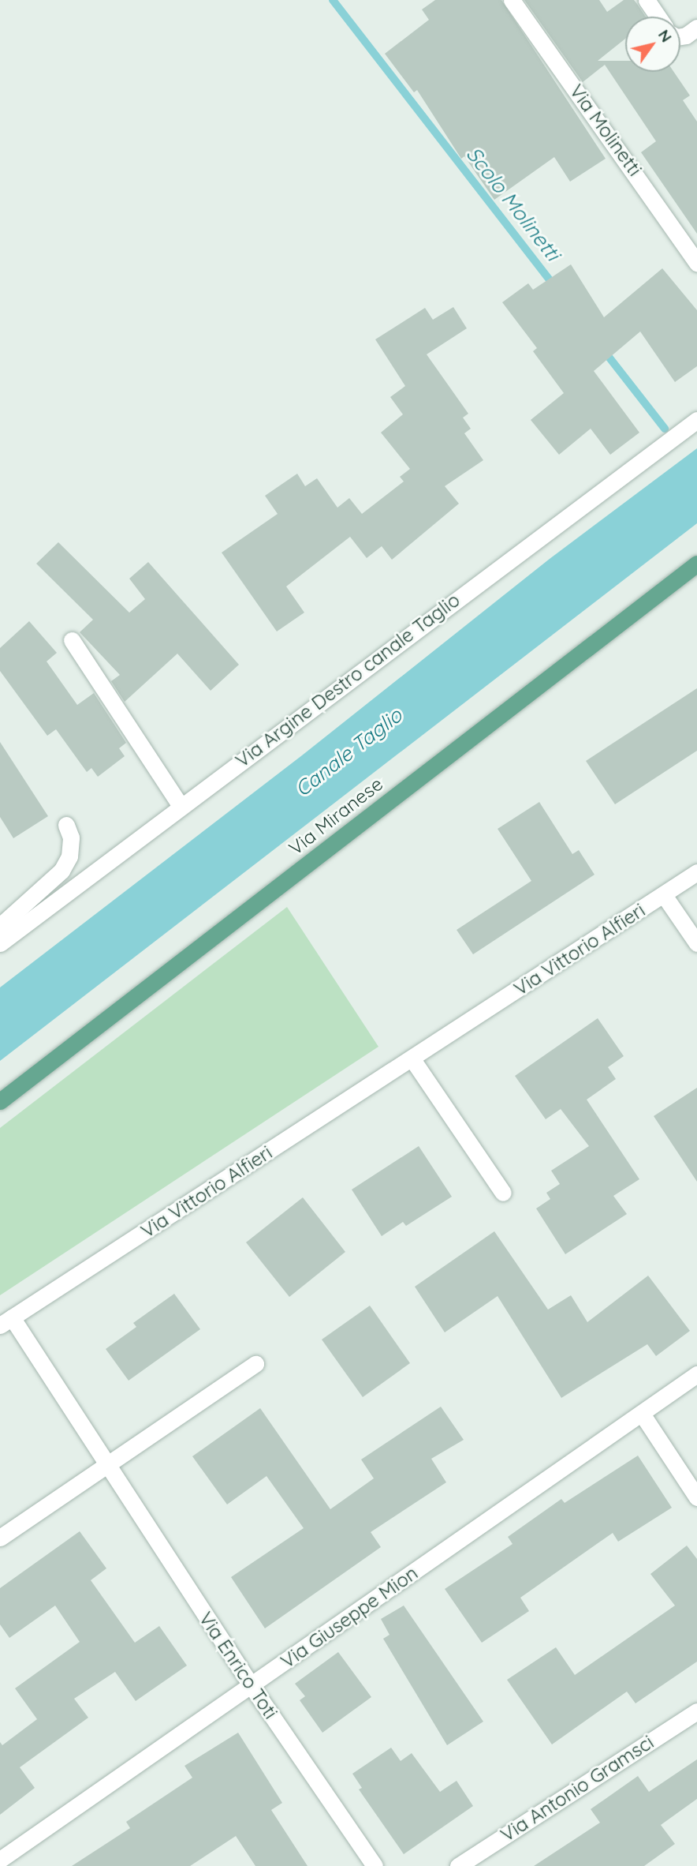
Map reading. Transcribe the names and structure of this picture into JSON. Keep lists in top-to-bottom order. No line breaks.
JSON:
{"streets":{"main road":["Via Miranese"],"street":["Via Molinetti","Via Argine Destro canale Taglio","Via Vittorio Alfieri","Via Giuseppe Mion","Via Enrico Toti","Via Antonio Gramsci"]},"crossings":[["Via Vittorio Alfieri","Via Enrico Toti"],["Via Giuseppe Mion","Via Enrico Toti"]],"water":["Scolo Molinetti","Canale Taglio"],"north":"top right"}
